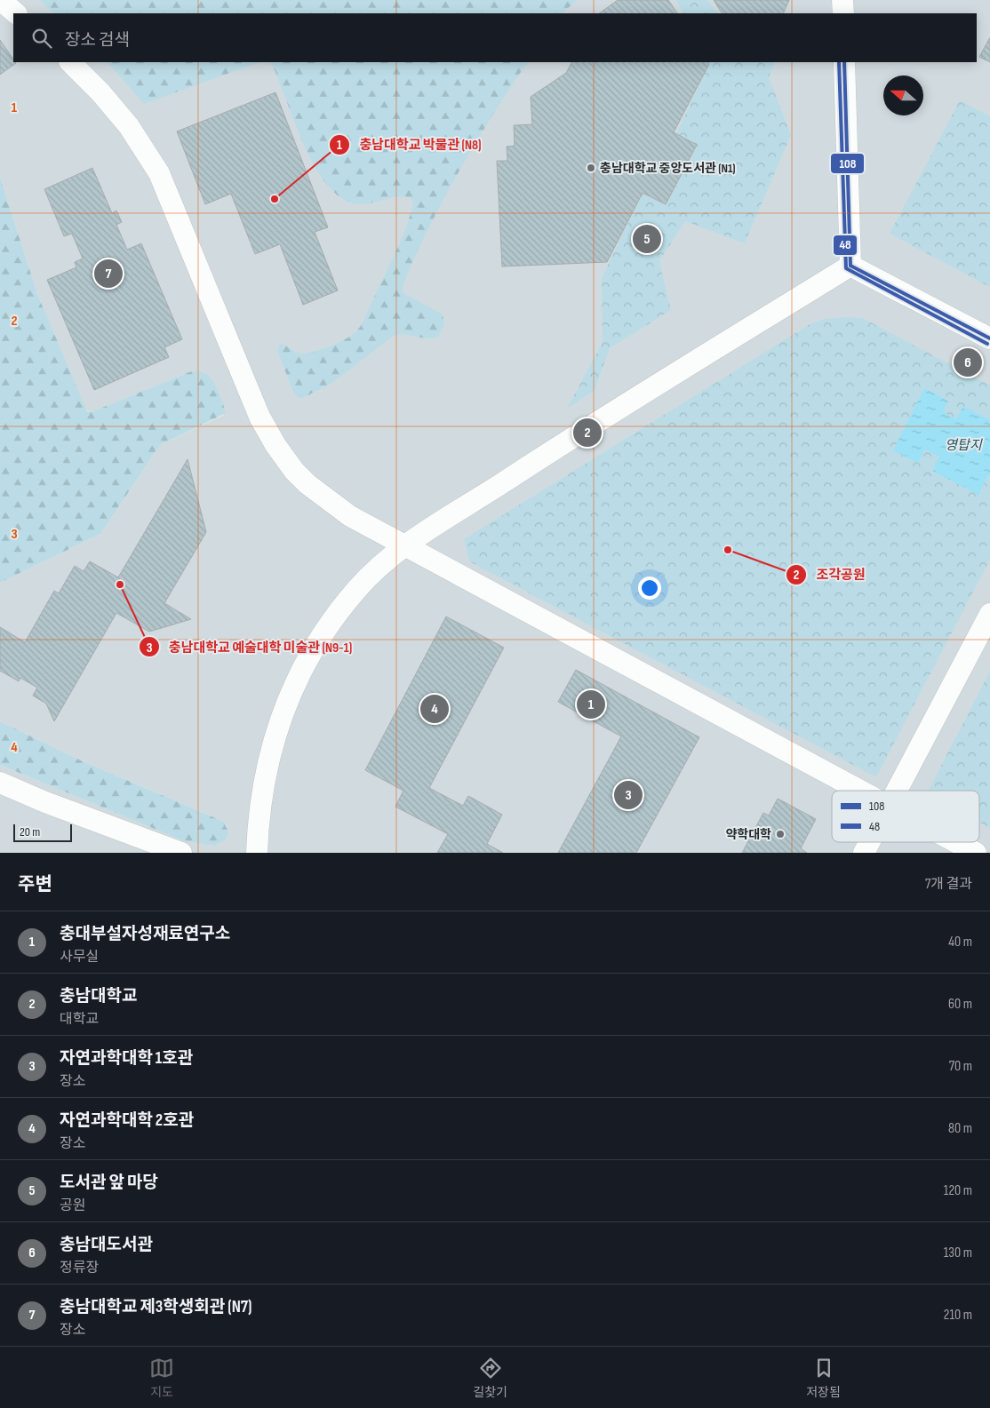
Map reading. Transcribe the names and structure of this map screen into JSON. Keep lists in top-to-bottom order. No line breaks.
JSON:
{"water":["영탑지"],"places":["충남대학교 중앙도서관 (N1)","충남대학교 박물관 (N8)","조각공원","충남대학교 예술대학 미술관 (N9-1)","약학대학"],"lines":["transit line 108","transit line 48"],"legend":["108","48"],"scale_bar":"20 m","north":"left","page":{"search":"장소 검색","pins":["5","7","6","2","1","4","3"],"scale":"20 m","heading":["주변","7개 결과"],"list":[{"mark":"1","name":"충대부설자성재료연구소","note":"사무실","value":"40 m"},{"mark":"2","name":"충남대학교","note":"대학교","value":"60 m"},{"mark":"3","name":"자연과학대학 1호관","note":"장소","value":"70 m"},{"mark":"4","name":"자연과학대학 2호관","note":"장소","value":"80 m"},{"mark":"5","name":"도서관 앞 마당","note":"공원","value":"120 m"},{"mark":"6","name":"충남대도서관","note":"정류장","value":"130 m"},{"mark":"7","name":"충남대학교 제3학생회관 (N7)","note":"장소","value":"210 m"}],"nav":["지도","길찾기","저장됨"]},"grid":{"rows":["1","2","3","4"]}}
